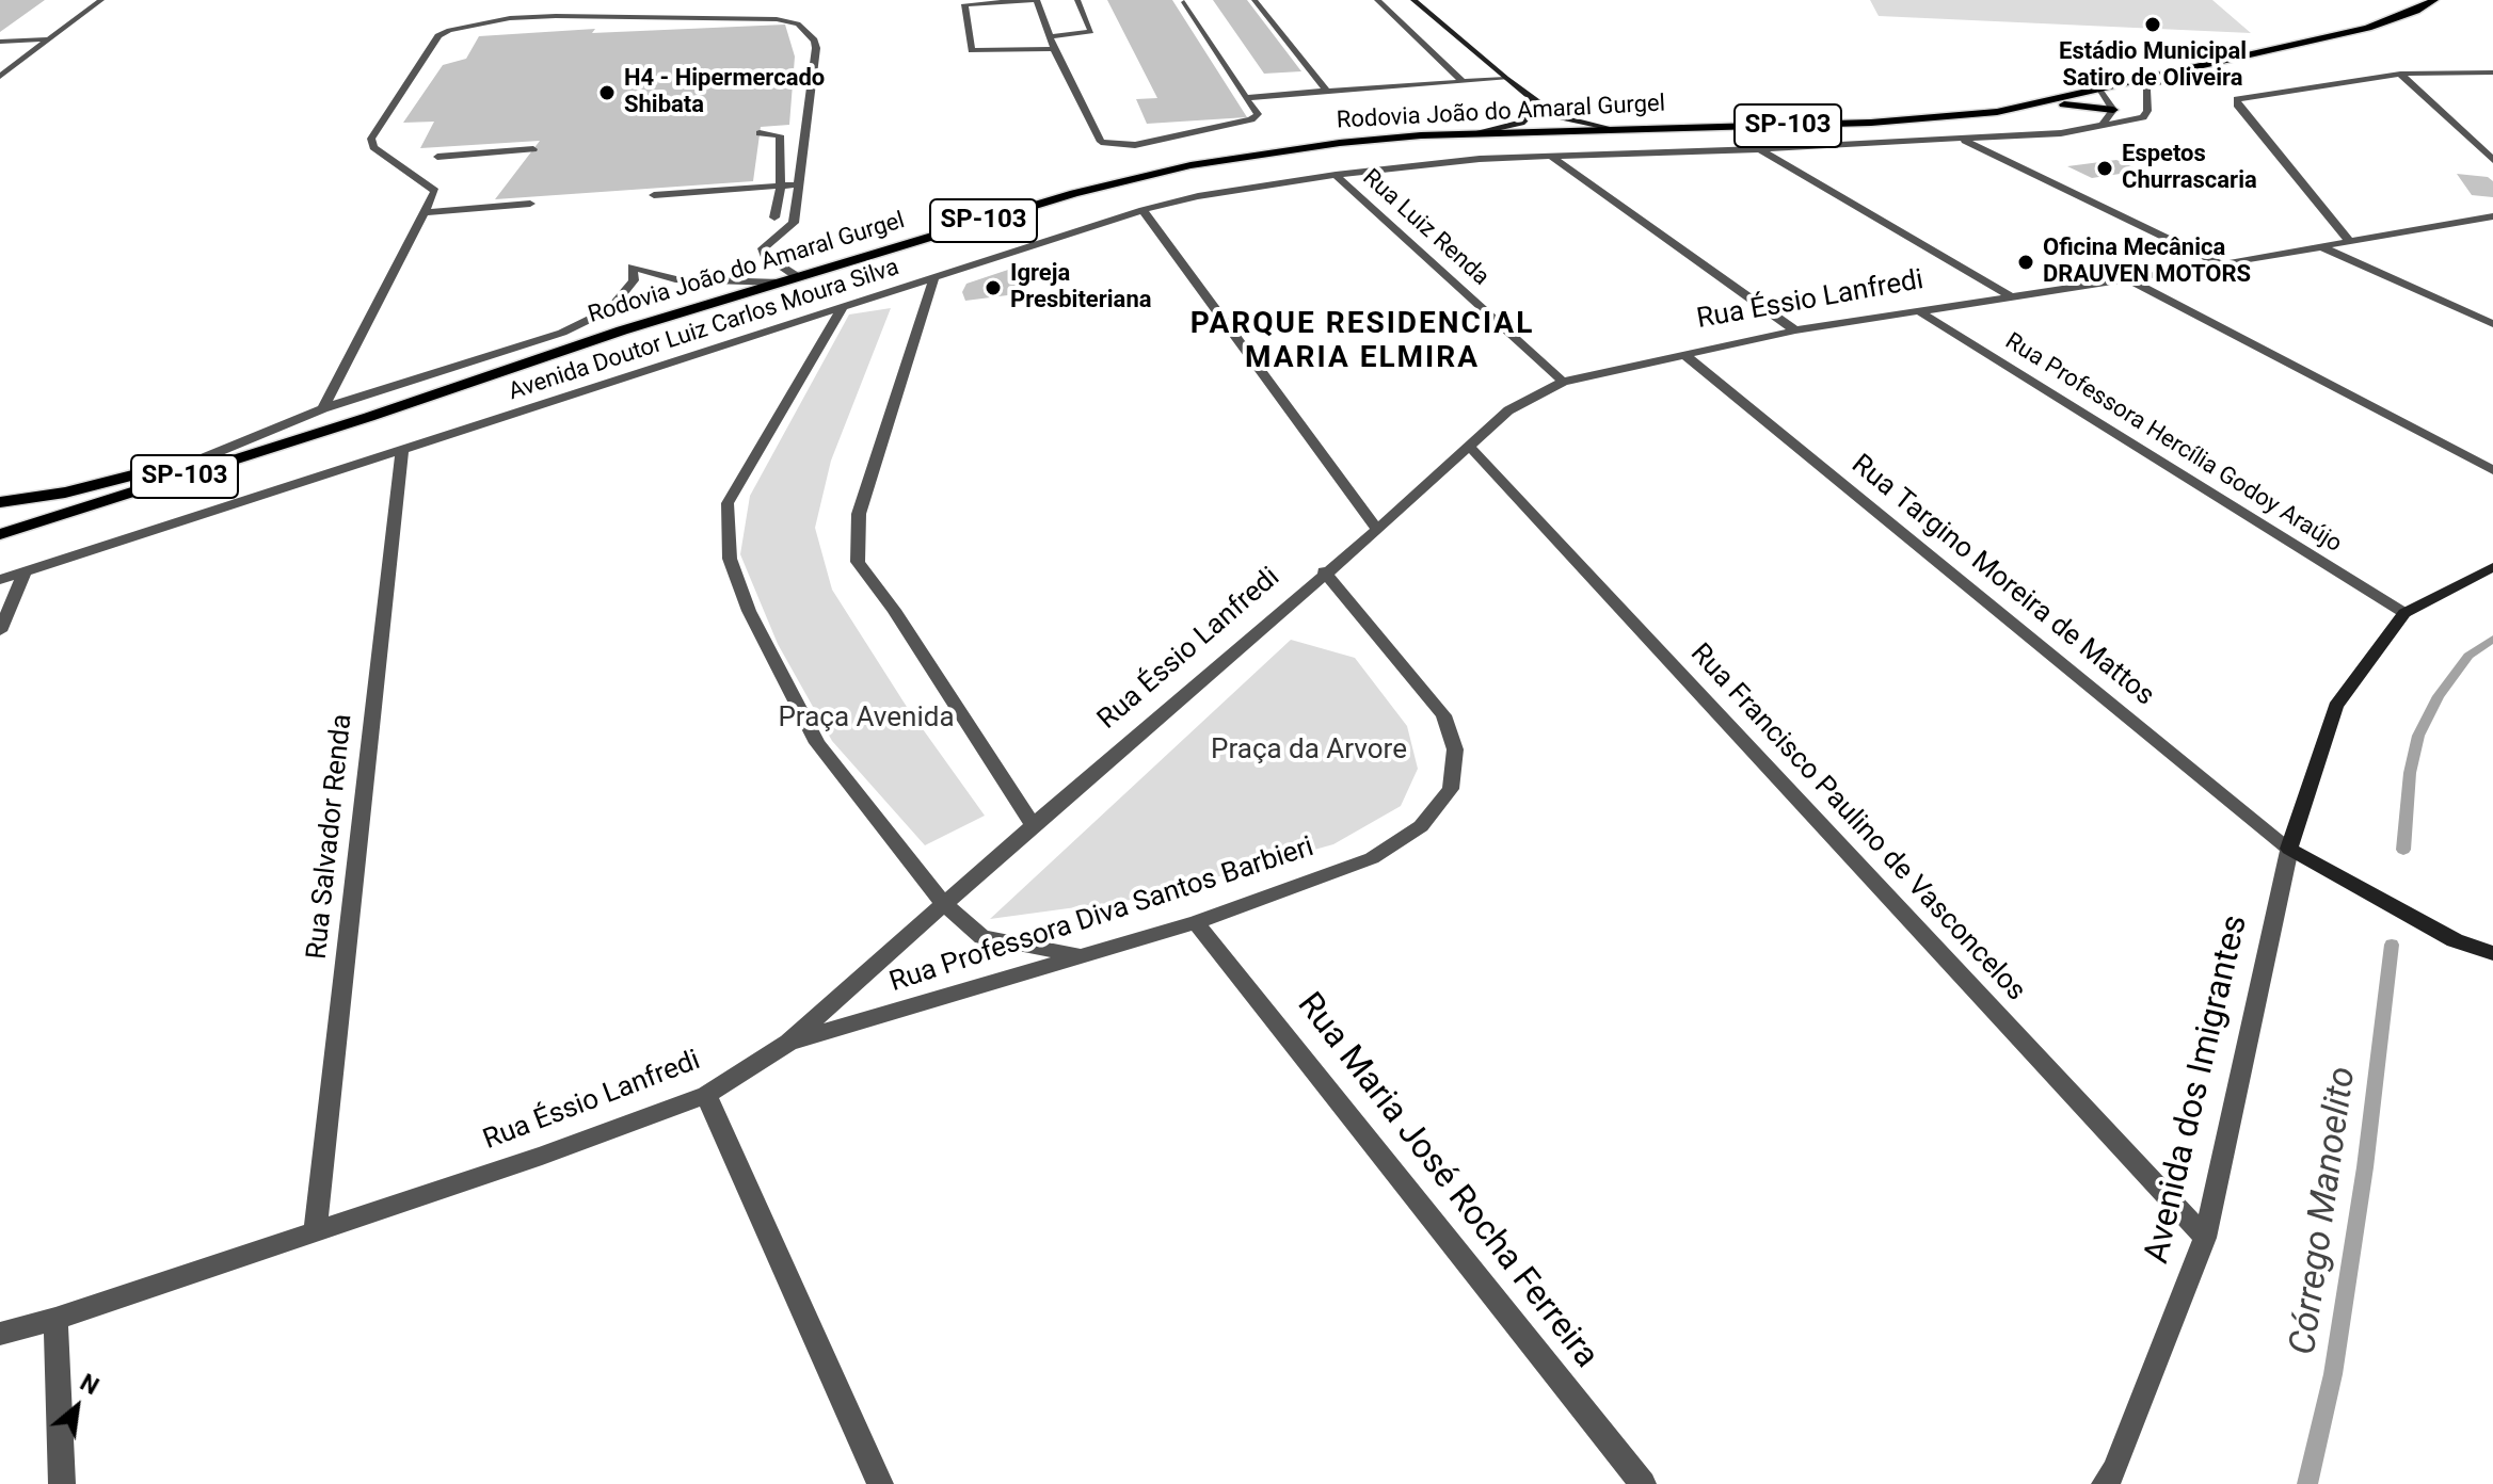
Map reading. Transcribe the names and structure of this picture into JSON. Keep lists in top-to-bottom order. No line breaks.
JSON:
{"streets":{"main road":["Rodovia João do Amaral Gurgel","SP-103"],"street":["Rua Luiz Renda","Rua Éssio Lanfredi","Avenida Doutor Luiz Carlos Moura Silva","Rua Professora Hercília Godoy Araújo","Rua Targino Moreira de Mattos","Rua Francisco Paulino de Vasconcelos","Rua Salvador Renda","Rua Professora Diva Santos Barbieri","Avenida dos Imigrantes","Rua Maria José Rocha Ferreira"]},"crossings":[["Rodovia João do Amaral Gurgel","Avenida Doutor Luiz Carlos Moura Silva"],["Rua Luiz Renda","Rua Éssio Lanfredi"],["Rua Luiz Renda","Avenida Doutor Luiz Carlos Moura Silva"],["Rua Éssio Lanfredi","Rua Professora Hercília Godoy Araújo"],["Rua Éssio Lanfredi","Rua Targino Moreira de Mattos"],["Rua Éssio Lanfredi","Rua Francisco Paulino de Vasconcelos"],["Rua Éssio Lanfredi","Rua Salvador Renda"],["Rua Éssio Lanfredi","Rua Professora Diva Santos Barbieri"],["Avenida Doutor Luiz Carlos Moura Silva","Rua Salvador Renda"],["Rua Targino Moreira de Mattos","Avenida dos Imigrantes"],["Rua Francisco Paulino de Vasconcelos","Avenida dos Imigrantes"],["Rua Professora Diva Santos Barbieri","Rua Maria José Rocha Ferreira"]],"districts":["PARQUE RESIDENCIAL MARIA ELMIRA"],"water":["Córrego Manoelito"],"parks":["Praça Avenida","Praça da Arvore"],"places":["Estádio Municipal Satiro de Oliveira","H4 - Hipermercado Shibata","Espetos Churrascaria","Oficina Mecânica DRAUVEN MOTORS","Igreja Presbiteriana"],"north":"top right"}
